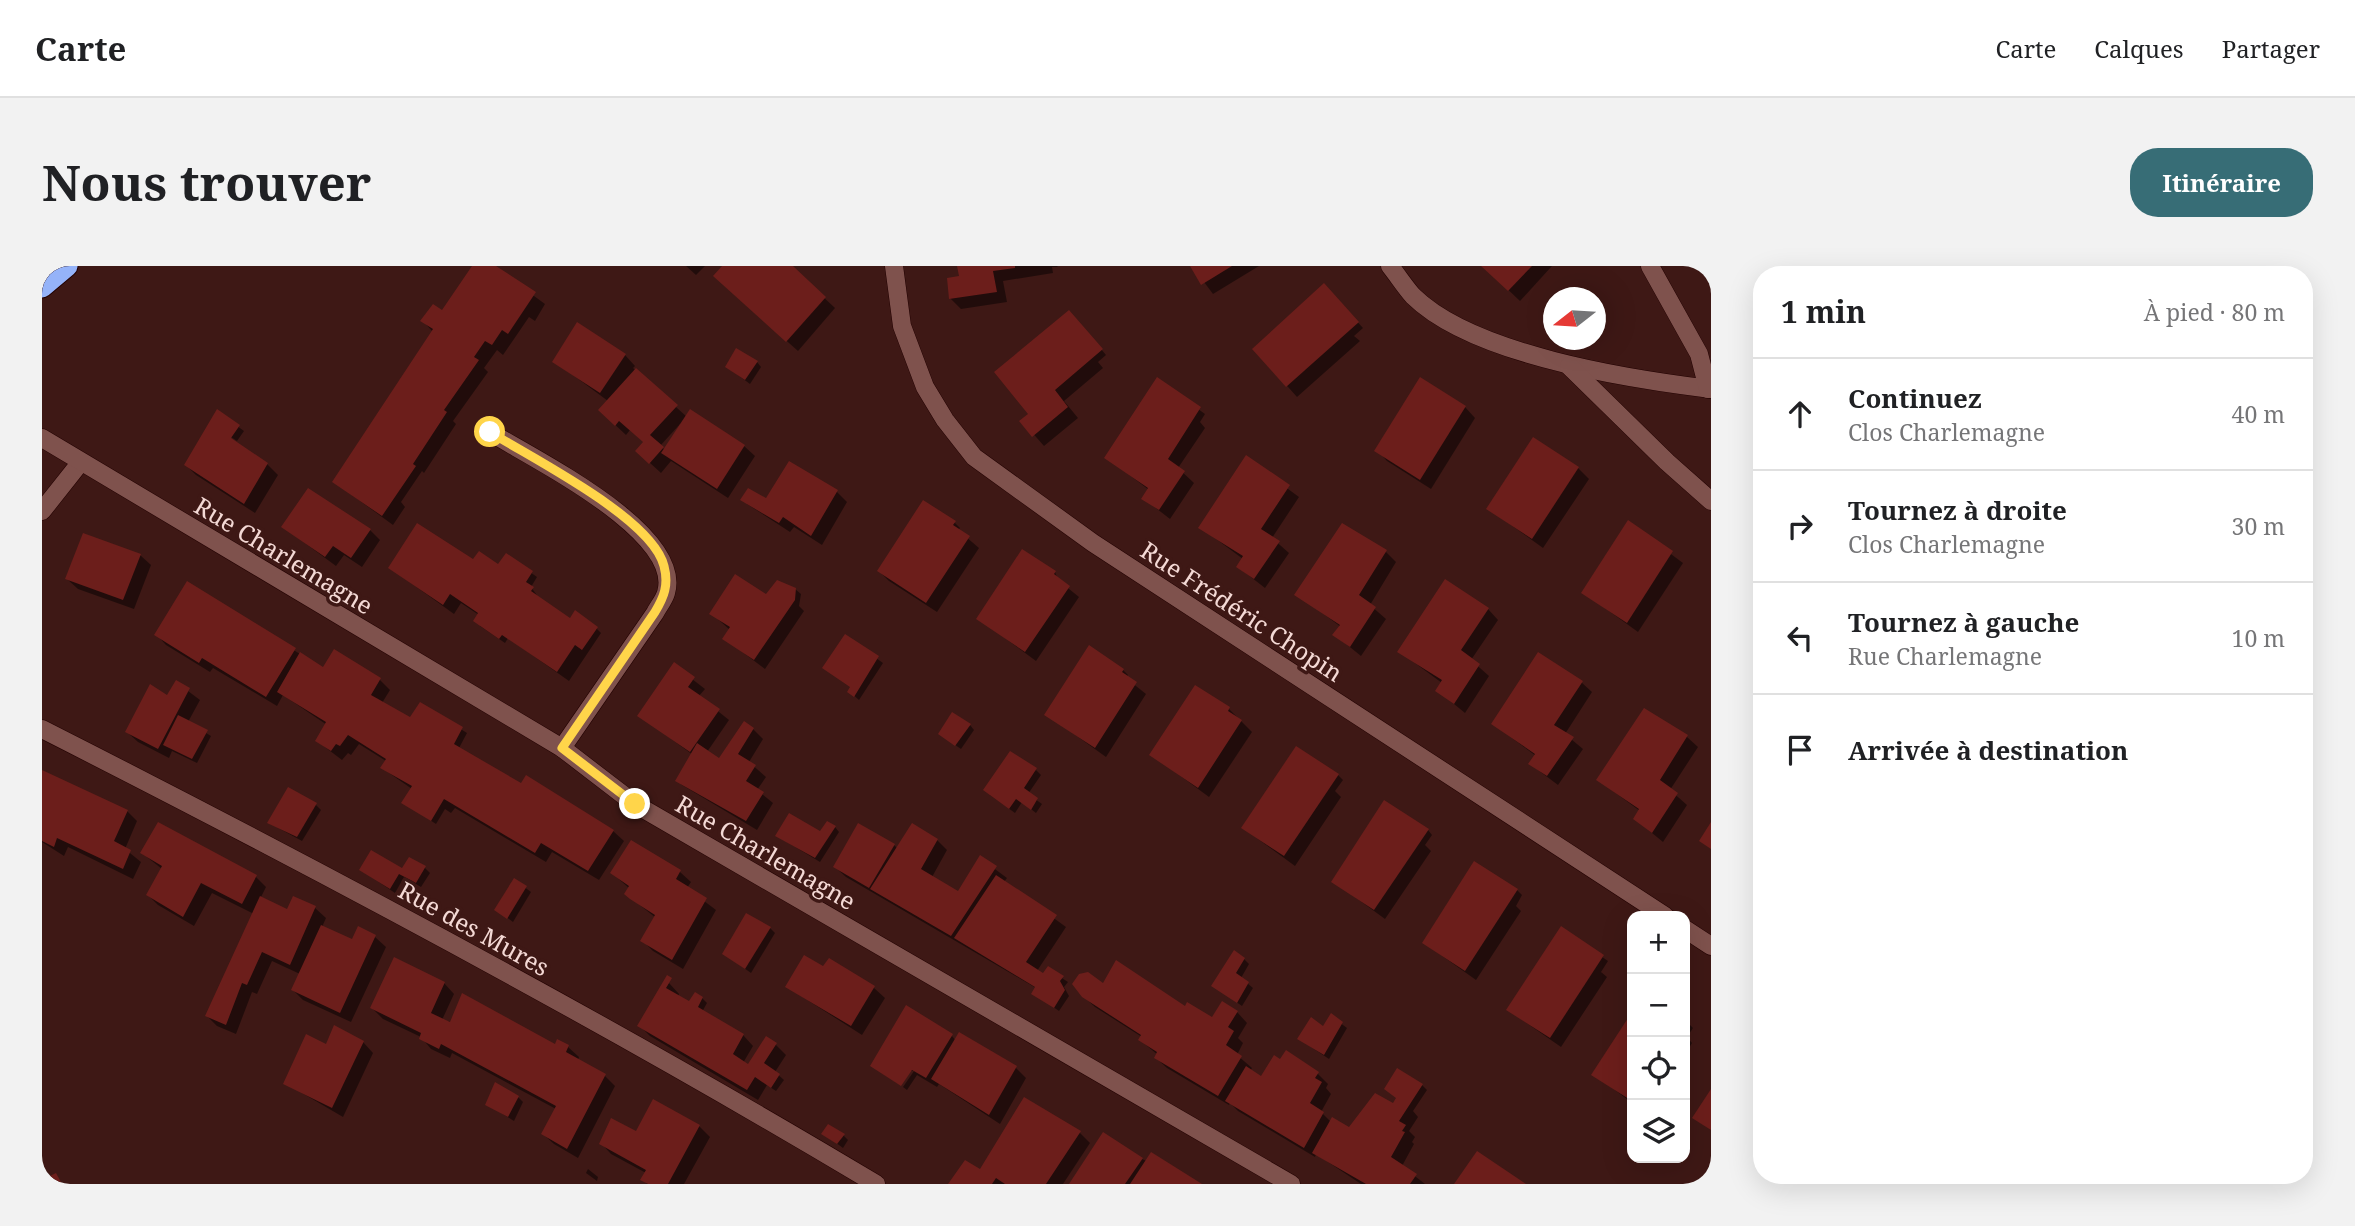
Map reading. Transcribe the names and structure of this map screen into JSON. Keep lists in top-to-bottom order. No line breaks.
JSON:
{"streets":{"street":["Rue Charlemagne","Rue Frédéric Chopin","Rue des Mures"]},"north":"left","page":{"header":"Carte","nav":["Carte","Calques","Partager"],"buttons":"Itinéraire","title":"Nous trouver","heading":["1 min","À pied · 80 m"],"list":[["Continuez","Clos Charlemagne","40 m"],["Tournez à droite","Clos Charlemagne","30 m"],["Tournez à gauche","Rue Charlemagne","10 m"],"Arrivée à destination"],"map_buttons":["+","−"]}}
